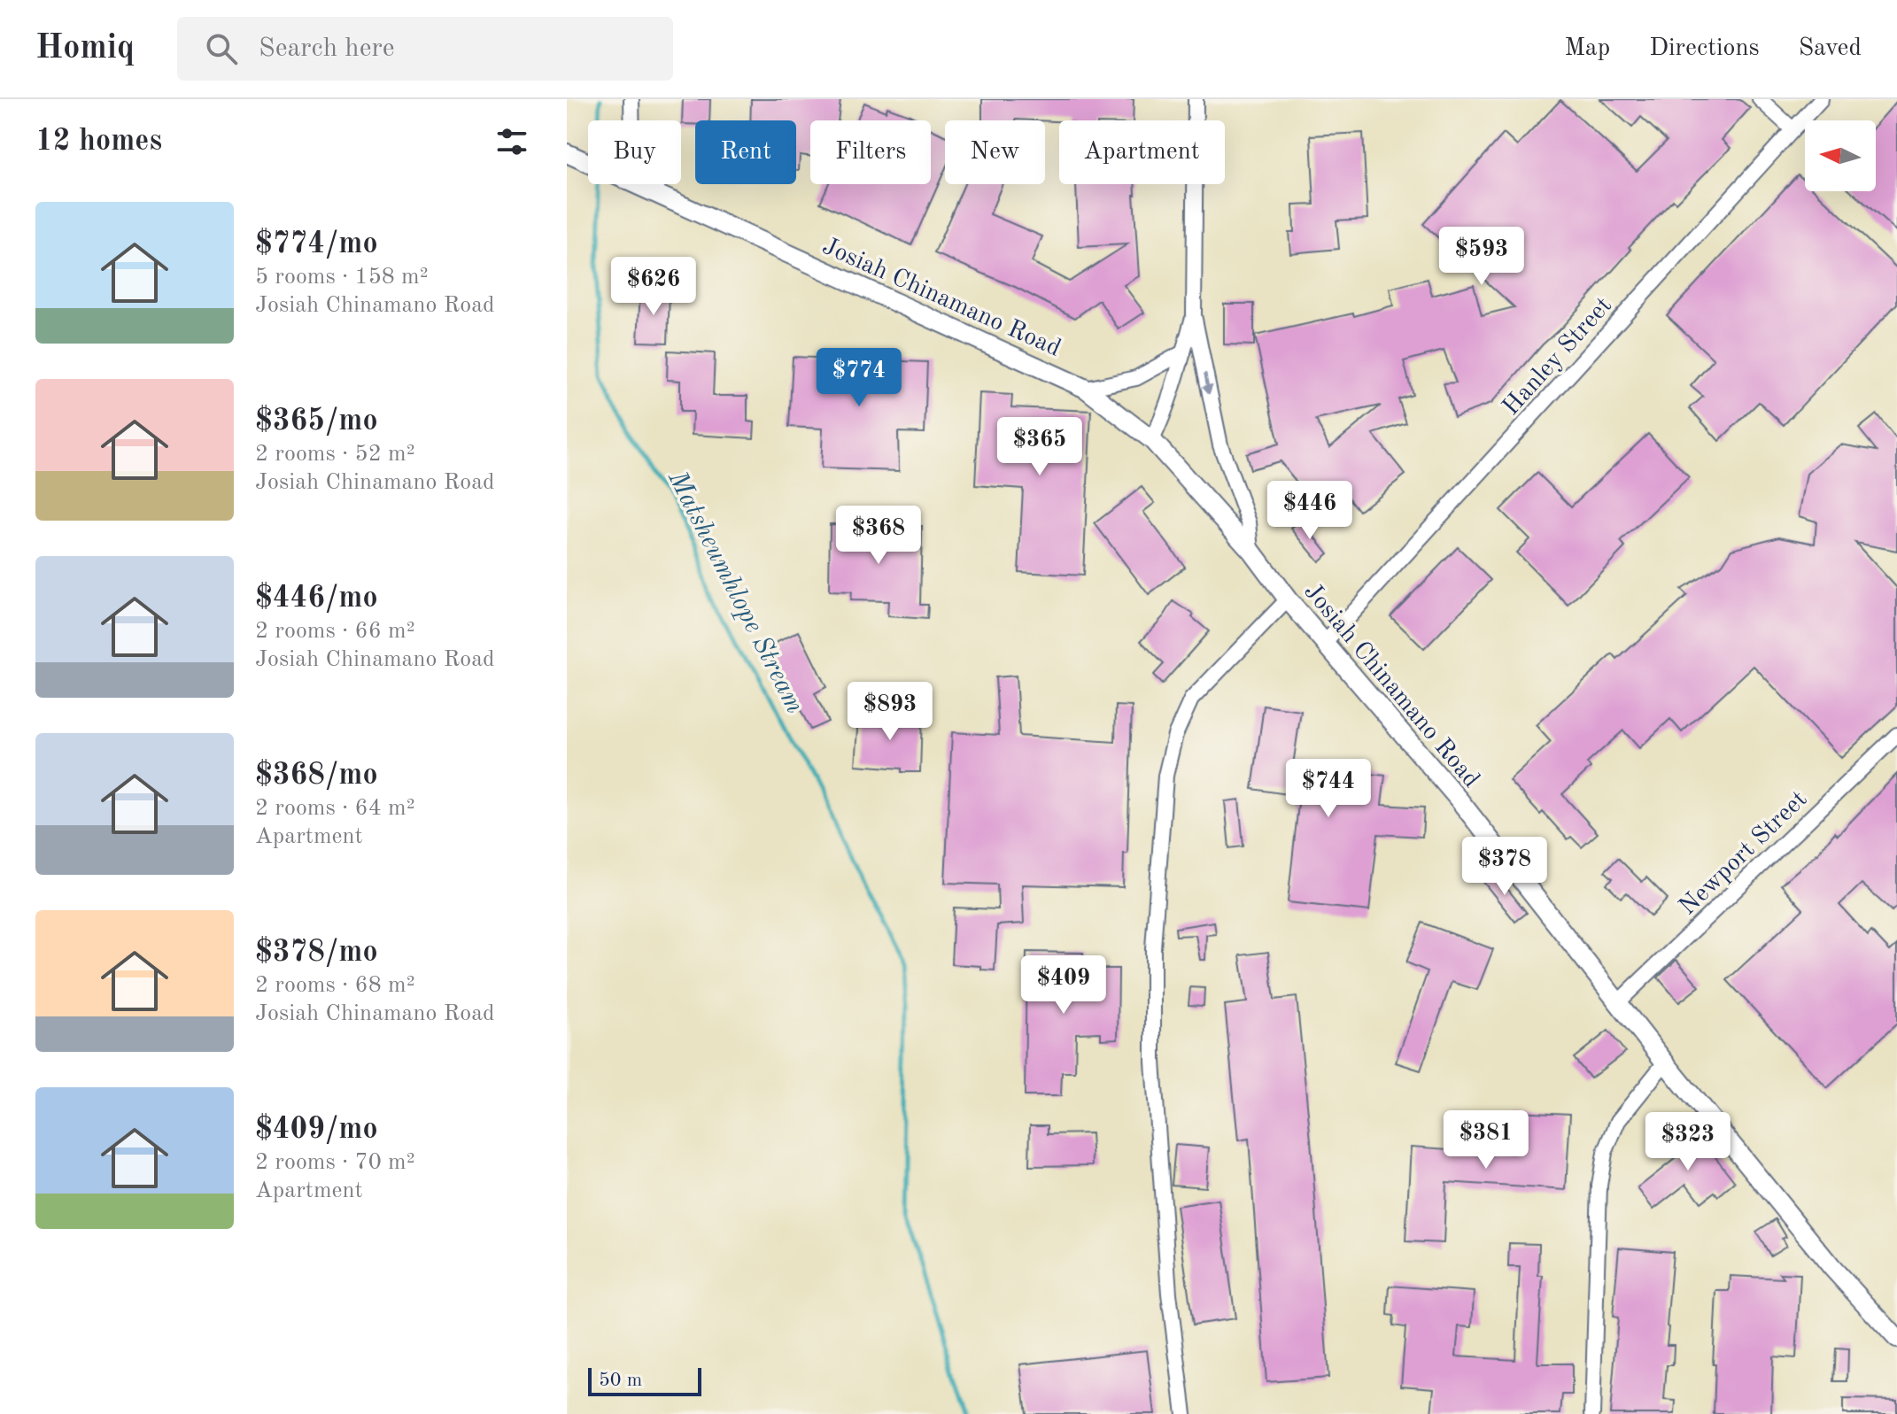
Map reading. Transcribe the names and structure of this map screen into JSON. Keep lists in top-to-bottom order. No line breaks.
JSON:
{"streets":{"street":["Josiah Chinamano Road","Hanley Street","Newport Street"]},"crossings":[["Josiah Chinamano Road","Hanley Street"],["Josiah Chinamano Road","Newport Street"]],"water":["Matsheumhlope Stream"],"scale_bar":"50 m","north":"left","page":{"header":"Homiq","search":"Search here","nav":["Map","Directions","Saved"],"heading":"12 homes","chip":["Buy","Rent","Filters","New","Apartment"],"list":[{"name":"$774/mo","note":"5 rooms · 158 m² · Josiah Chinamano Road"},{"name":"$365/mo","note":"2 rooms · 52 m² · Josiah Chinamano Road"},{"name":"$446/mo","note":"2 rooms · 66 m² · Josiah Chinamano Road"},{"name":"$368/mo","note":"2 rooms · 64 m² · Apartment"},{"name":"$378/mo","note":"2 rooms · 68 m² · Josiah Chinamano Road"},{"name":"$409/mo","note":"2 rooms · 70 m² · Apartment"}],"price":["$593","$626","$774","$365","$446","$368","$893","$744","$378","$409","$381","$323"],"scale":"50 m"}}
